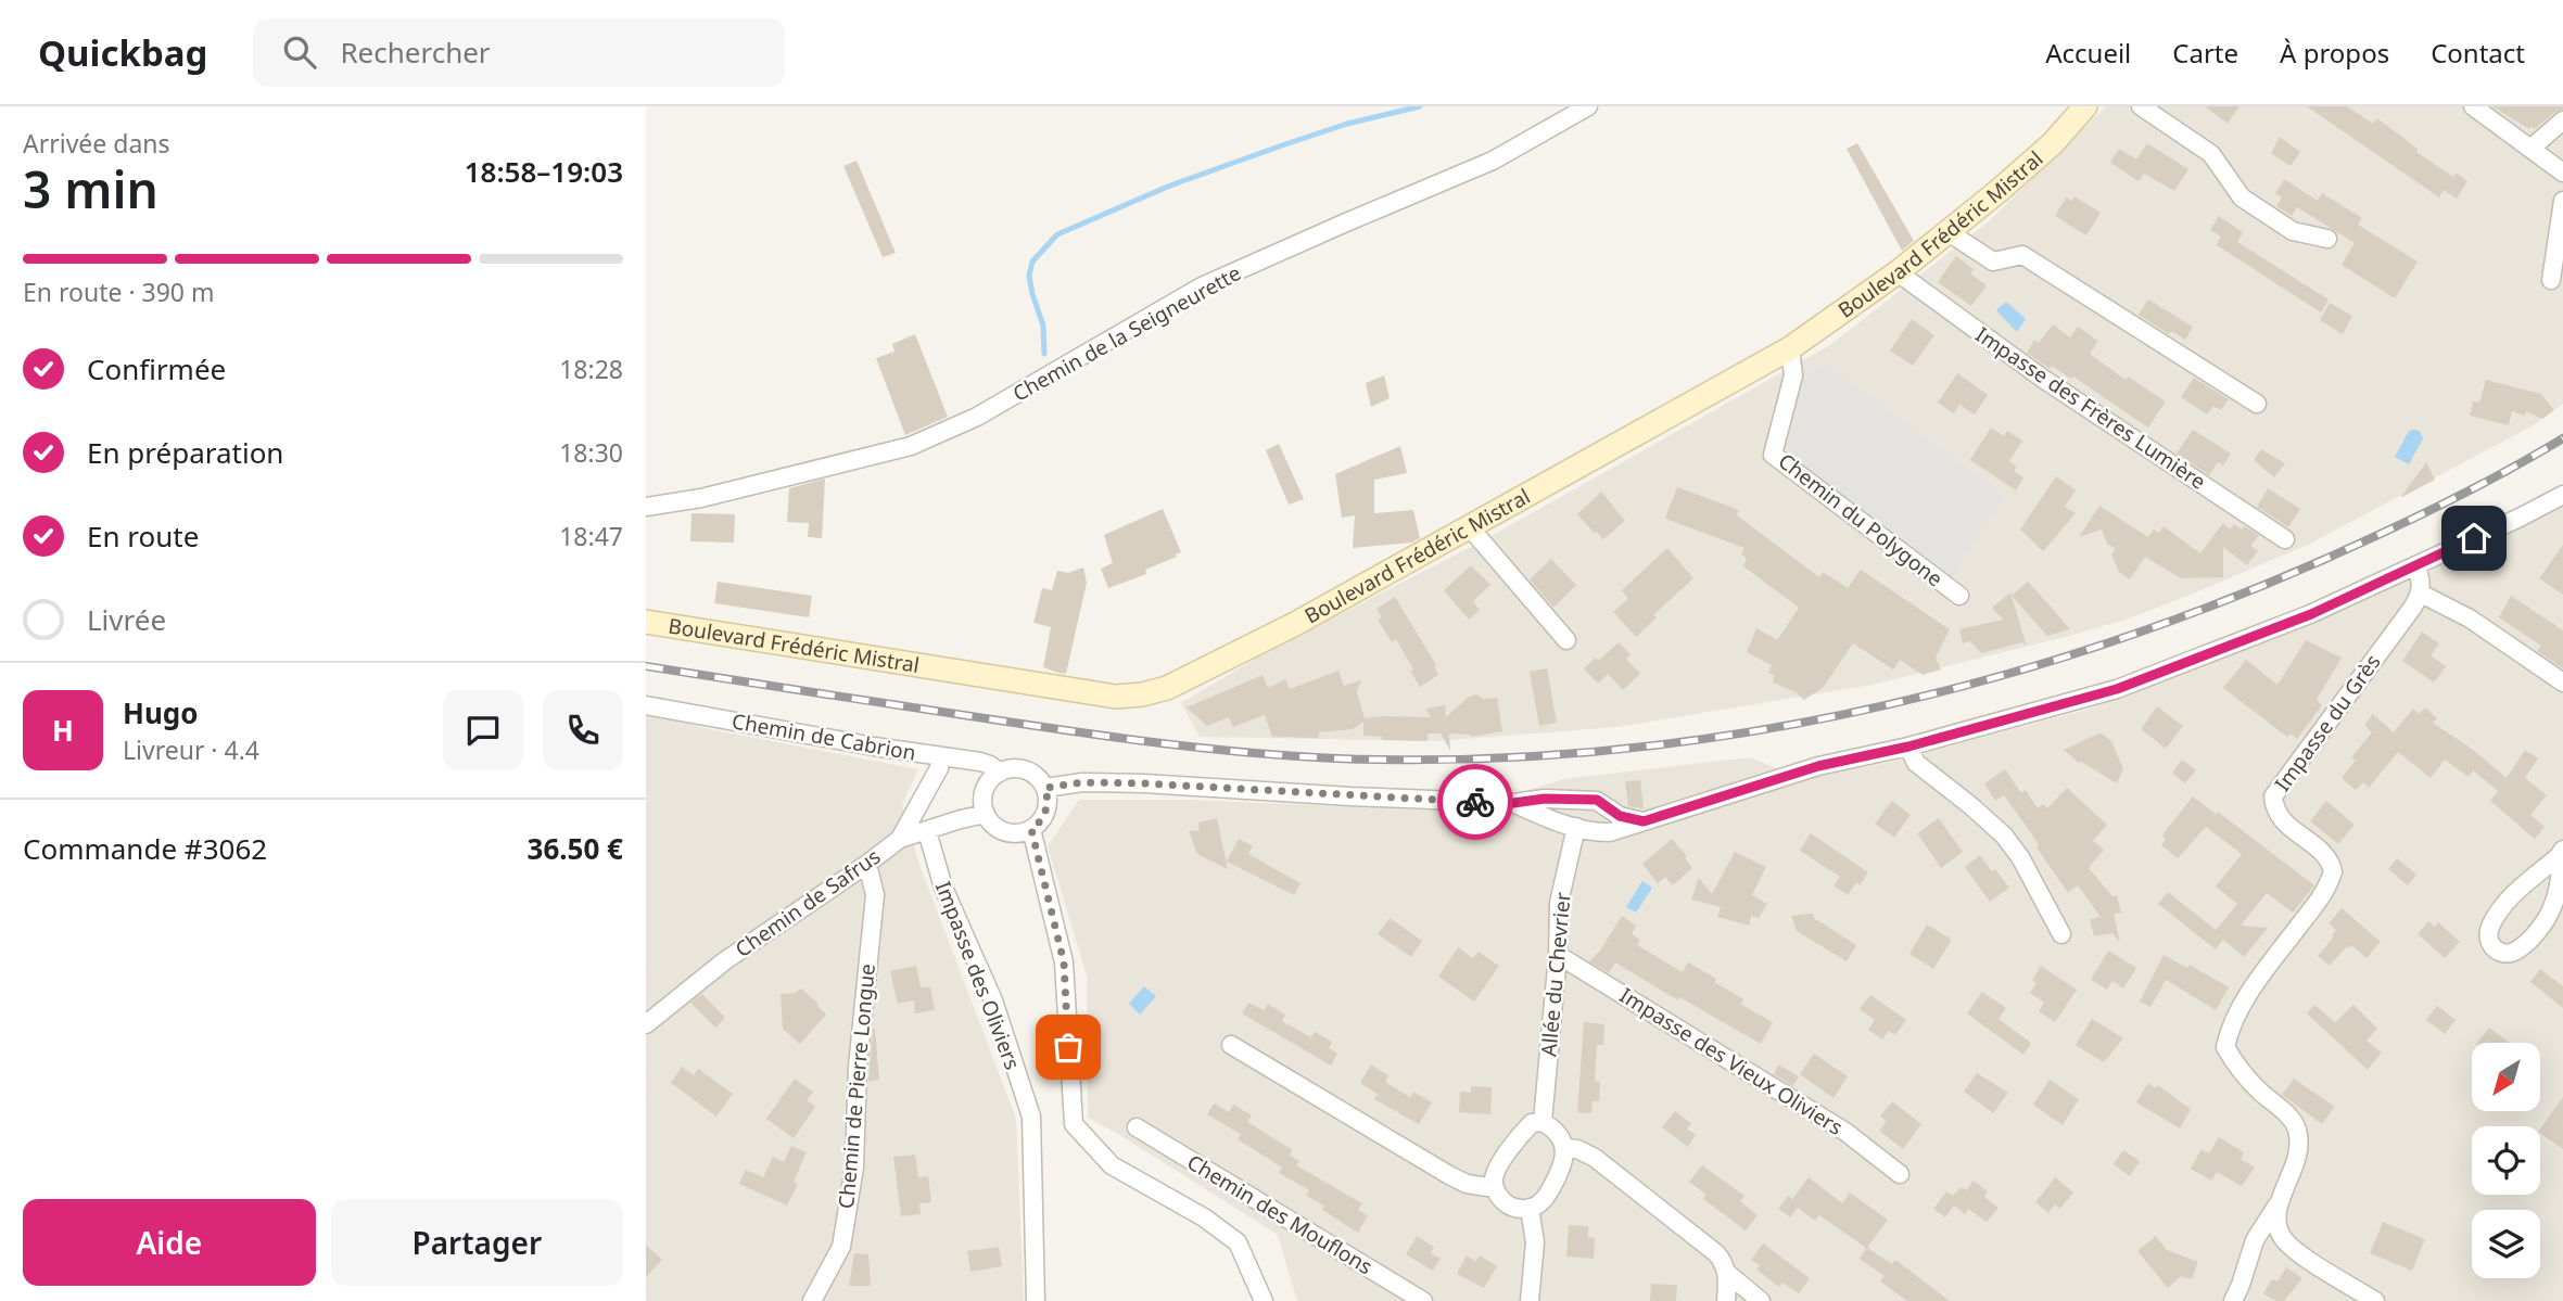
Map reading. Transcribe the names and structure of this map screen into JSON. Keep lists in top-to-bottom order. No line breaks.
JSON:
{"streets":{"main road":["Boulevard Frédéric Mistral"],"street":["Chemin de la Seigneurette","Impasse des Frères Lumière","Chemin du Polygone","Impasse du Grès","Chemin de Cabrion","Chemin de Safrus","Allée du Chevrier","Impasse des Oliviers","Impasse des Vieux Oliviers","Chemin de Pierre Longue","Chemin des Mouflons"]},"crossings":[["Boulevard Frédéric Mistral","Impasse des Frères Lumière"],["Boulevard Frédéric Mistral","Chemin du Polygone"],["Chemin de Cabrion","Chemin de Safrus"],["Chemin de Safrus","Impasse des Oliviers"],["Chemin de Safrus","Chemin de Pierre Longue"],["Allée du Chevrier","Impasse des Vieux Oliviers"]],"north":"bottom left","page":{"header":"Quickbag","search":"Rechercher","nav":["Accueil","Carte","À propos","Contact"],"heading":["3 min","Arrivée dans","18:58–19:03"],"panel":["Hugo","Livreur · 4.4","Commande #3062","36.50 €"],"bar":"En route · 390 m","list":[["Confirmée","18:28"],["En préparation","18:30"],["En route","18:47"],"Livrée"],"round":"H","buttons":["Aide","Partager"]}}
